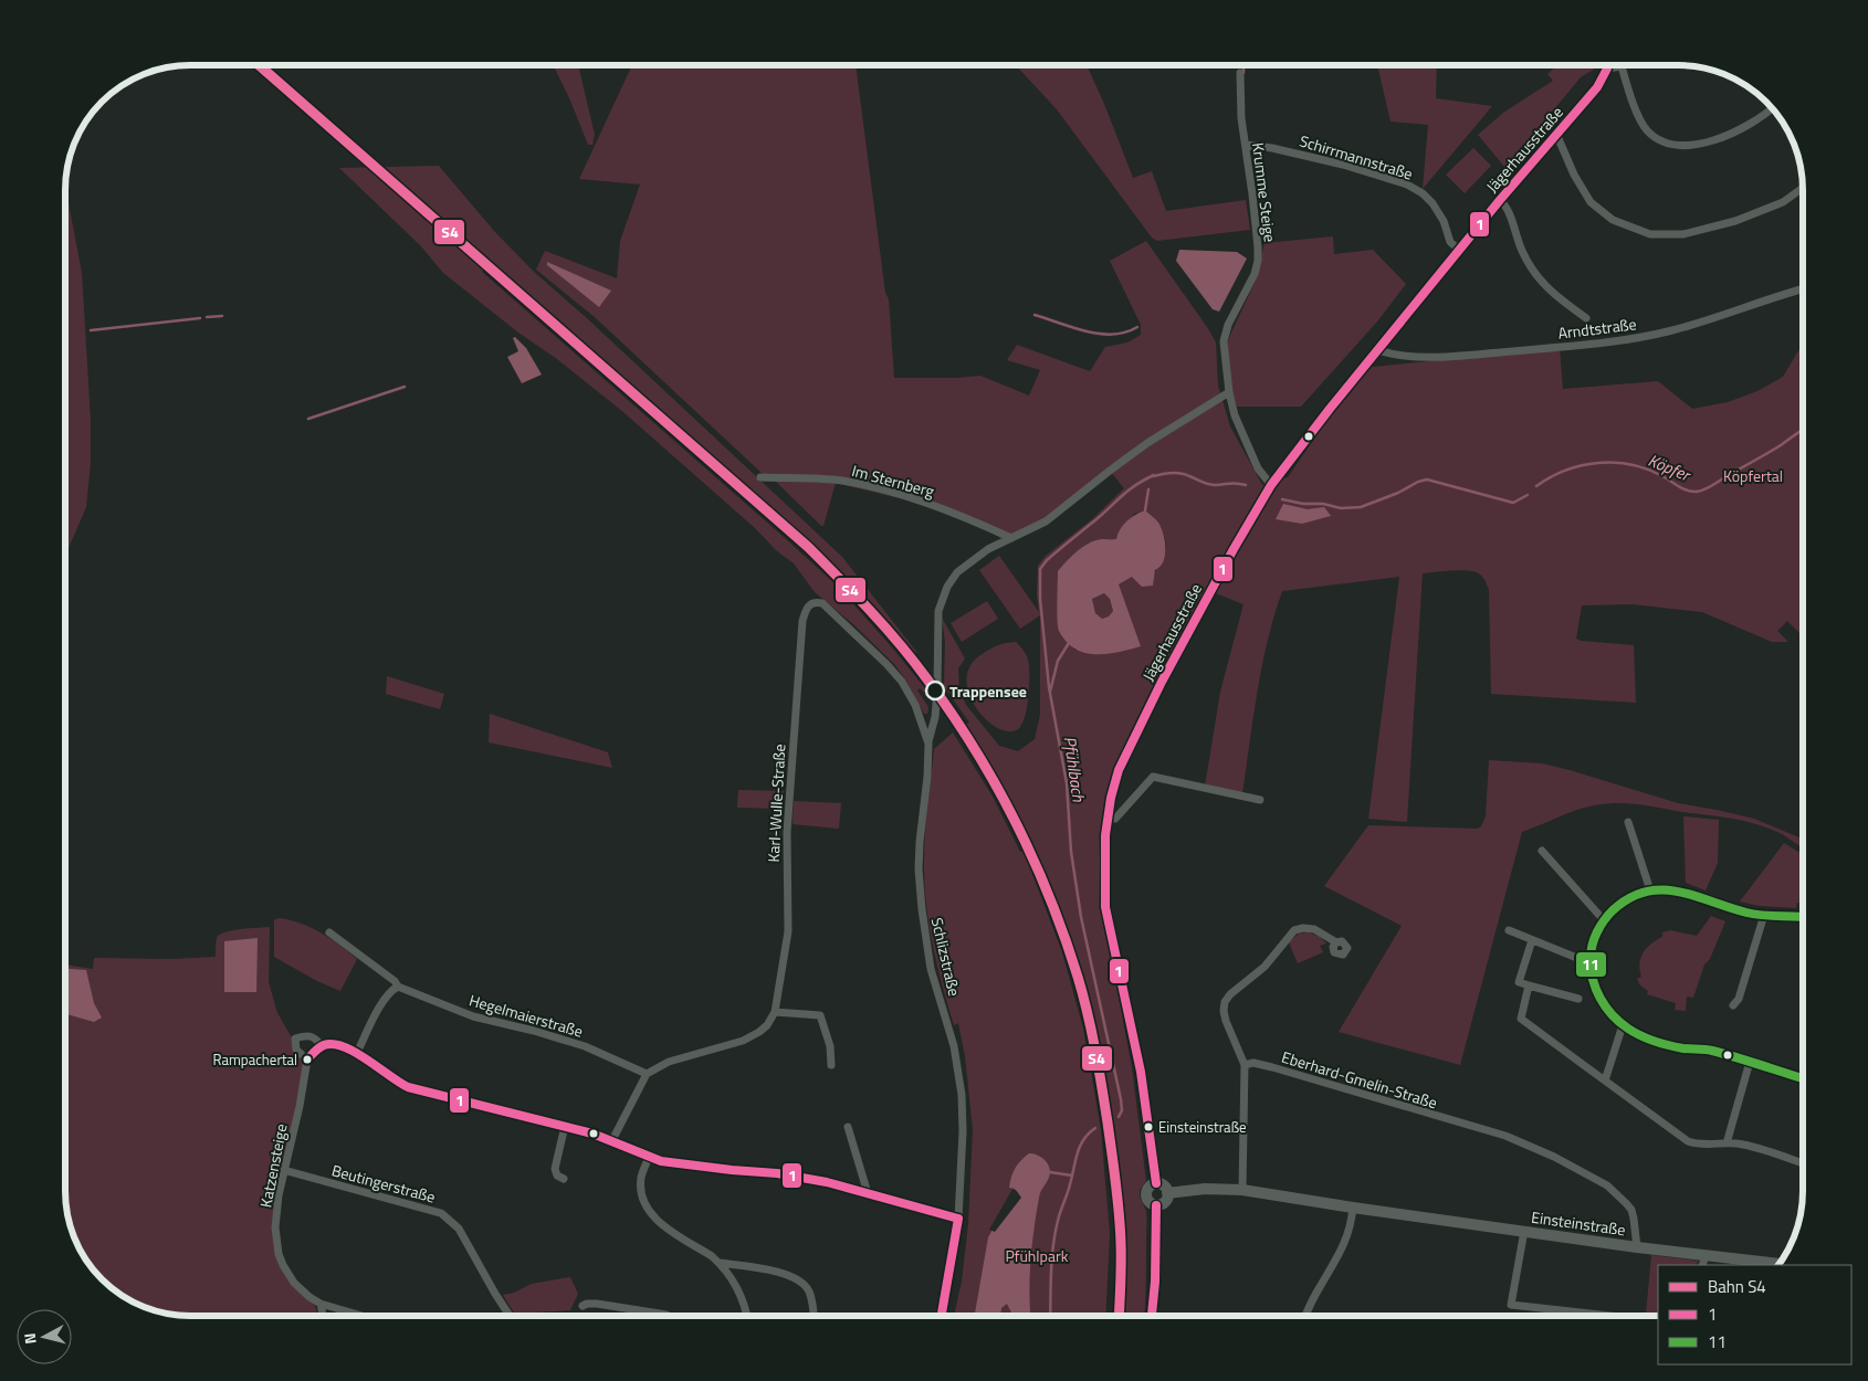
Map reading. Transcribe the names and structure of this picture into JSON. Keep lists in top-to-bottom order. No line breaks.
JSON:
{"streets":{"street":["Jägerhausstraße","Schirrmannstraße","Krumme Steige","Arndtstraße","Im Sternberg","Karl-Wulle-Straße","Schlizstraße","Hegelmaierstraße","Eberhard-Gmelin-Straße","Katzensteige","Beutingerstraße","Einsteinstraße"]},"crossings":[["Jägerhausstraße","Schirrmannstraße"],["Jägerhausstraße","Arndtstraße"],["Jägerhausstraße","Einsteinstraße"],["Schirrmannstraße","Krumme Steige"],["Karl-Wulle-Straße","Schlizstraße"],["Eberhard-Gmelin-Straße","Einsteinstraße"],["Katzensteige","Beutingerstraße"]],"water":["Köpfer","Pfühlbach"],"parks":["Köpfertal","Pfühlpark"],"places":["Trappensee","Rampachertal","Einsteinstraße"],"lines":["rail line S4","transit line 1","transit line 11"],"legend":["Bahn S4","1","11"],"north":"left"}
